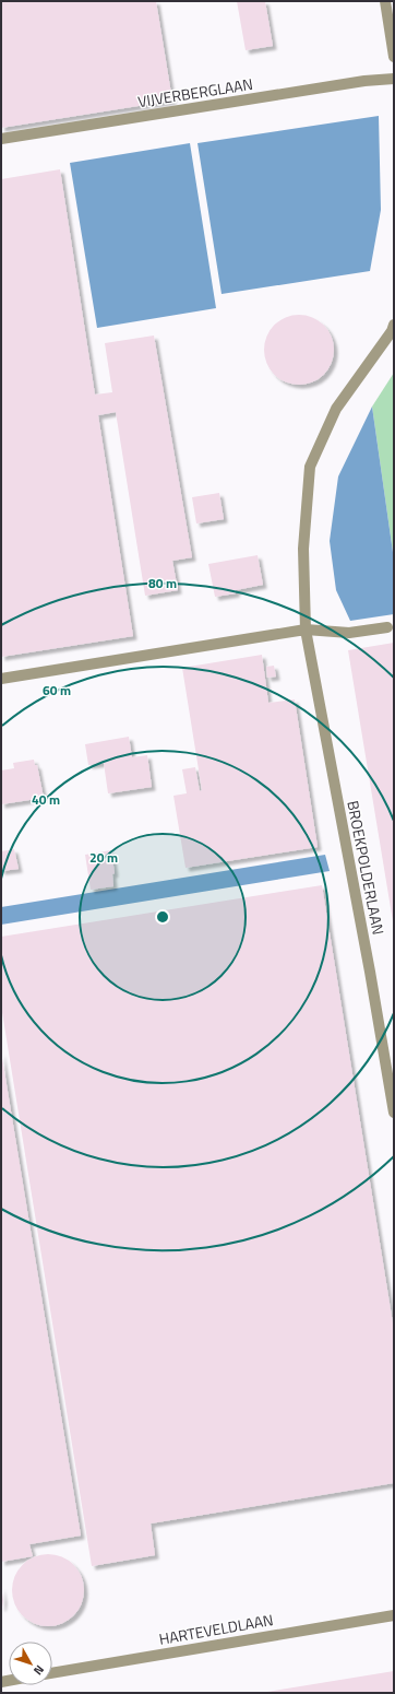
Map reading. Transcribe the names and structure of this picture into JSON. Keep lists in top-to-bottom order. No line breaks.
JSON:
{"streets":{"street":["VIJVERBERGLAAN","BROEKPOLDERLAAN","HARTEVELDLAAN"]},"north":"bottom right","rings":["80 m","60 m","40 m","20 m"]}
